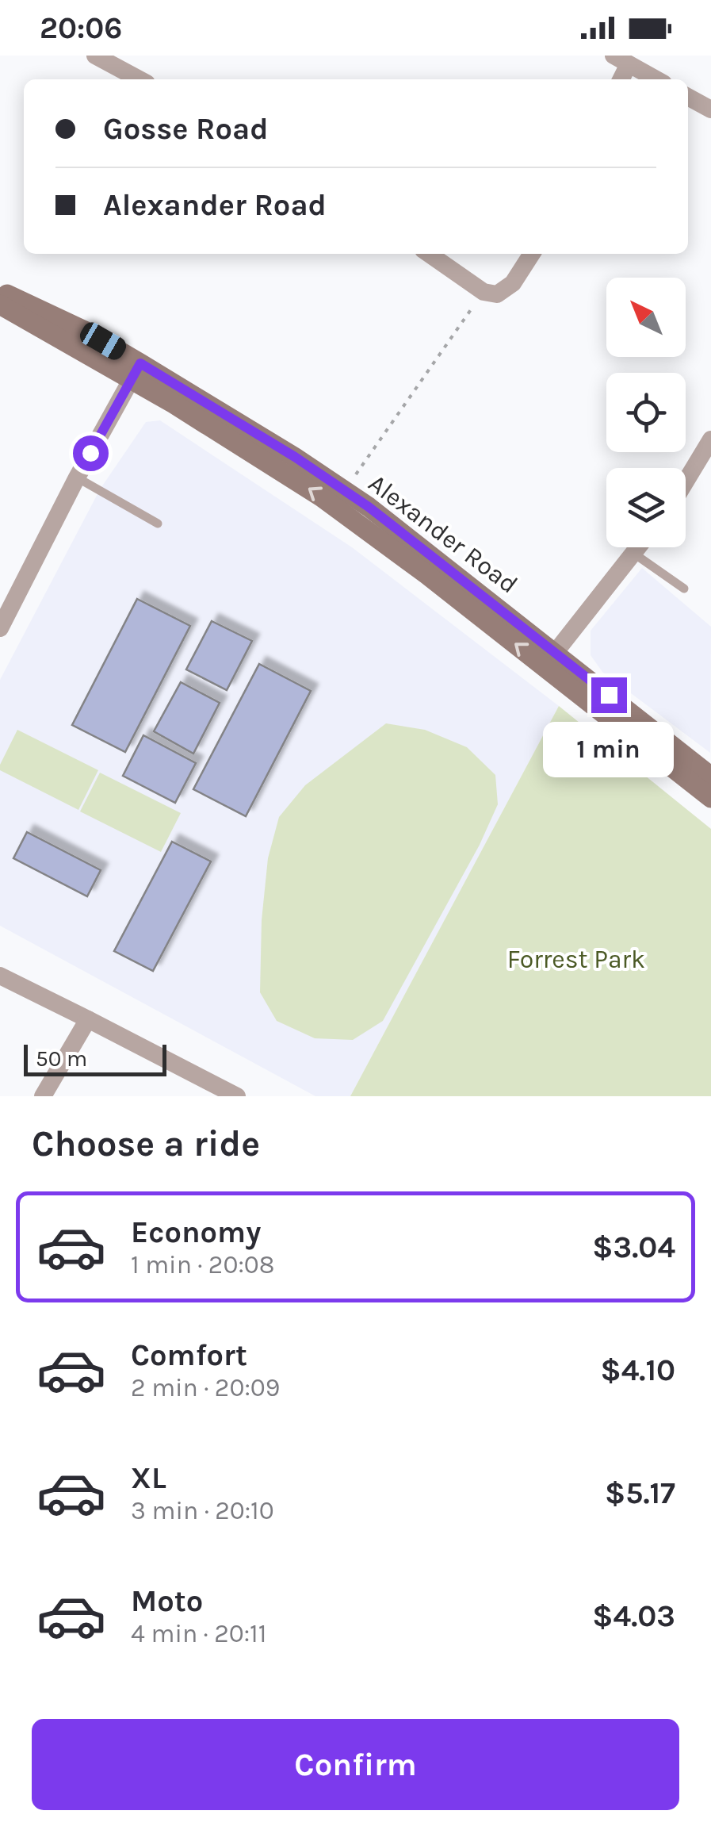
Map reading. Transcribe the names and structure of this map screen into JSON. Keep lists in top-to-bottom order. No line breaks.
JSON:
{"streets":{"street":["Alexander Road"]},"parks":["Forrest Park"],"scale_bar":"50 m","north":"top left","page":{"status":"20:06","banner":["Gosse Road","Alexander Road"],"bubble":"1 min","scale":"50 m","heading":"Choose a ride","list":[{"name":"Economy","note":"1 min · 20:08","value":"$3.04"},{"name":"Comfort","note":"2 min · 20:09","value":"$4.10"},{"name":"XL","note":"3 min · 20:10","value":"$5.17"},{"name":"Moto","note":"4 min · 20:11","value":"$4.03"}],"buttons":"Confirm"}}
